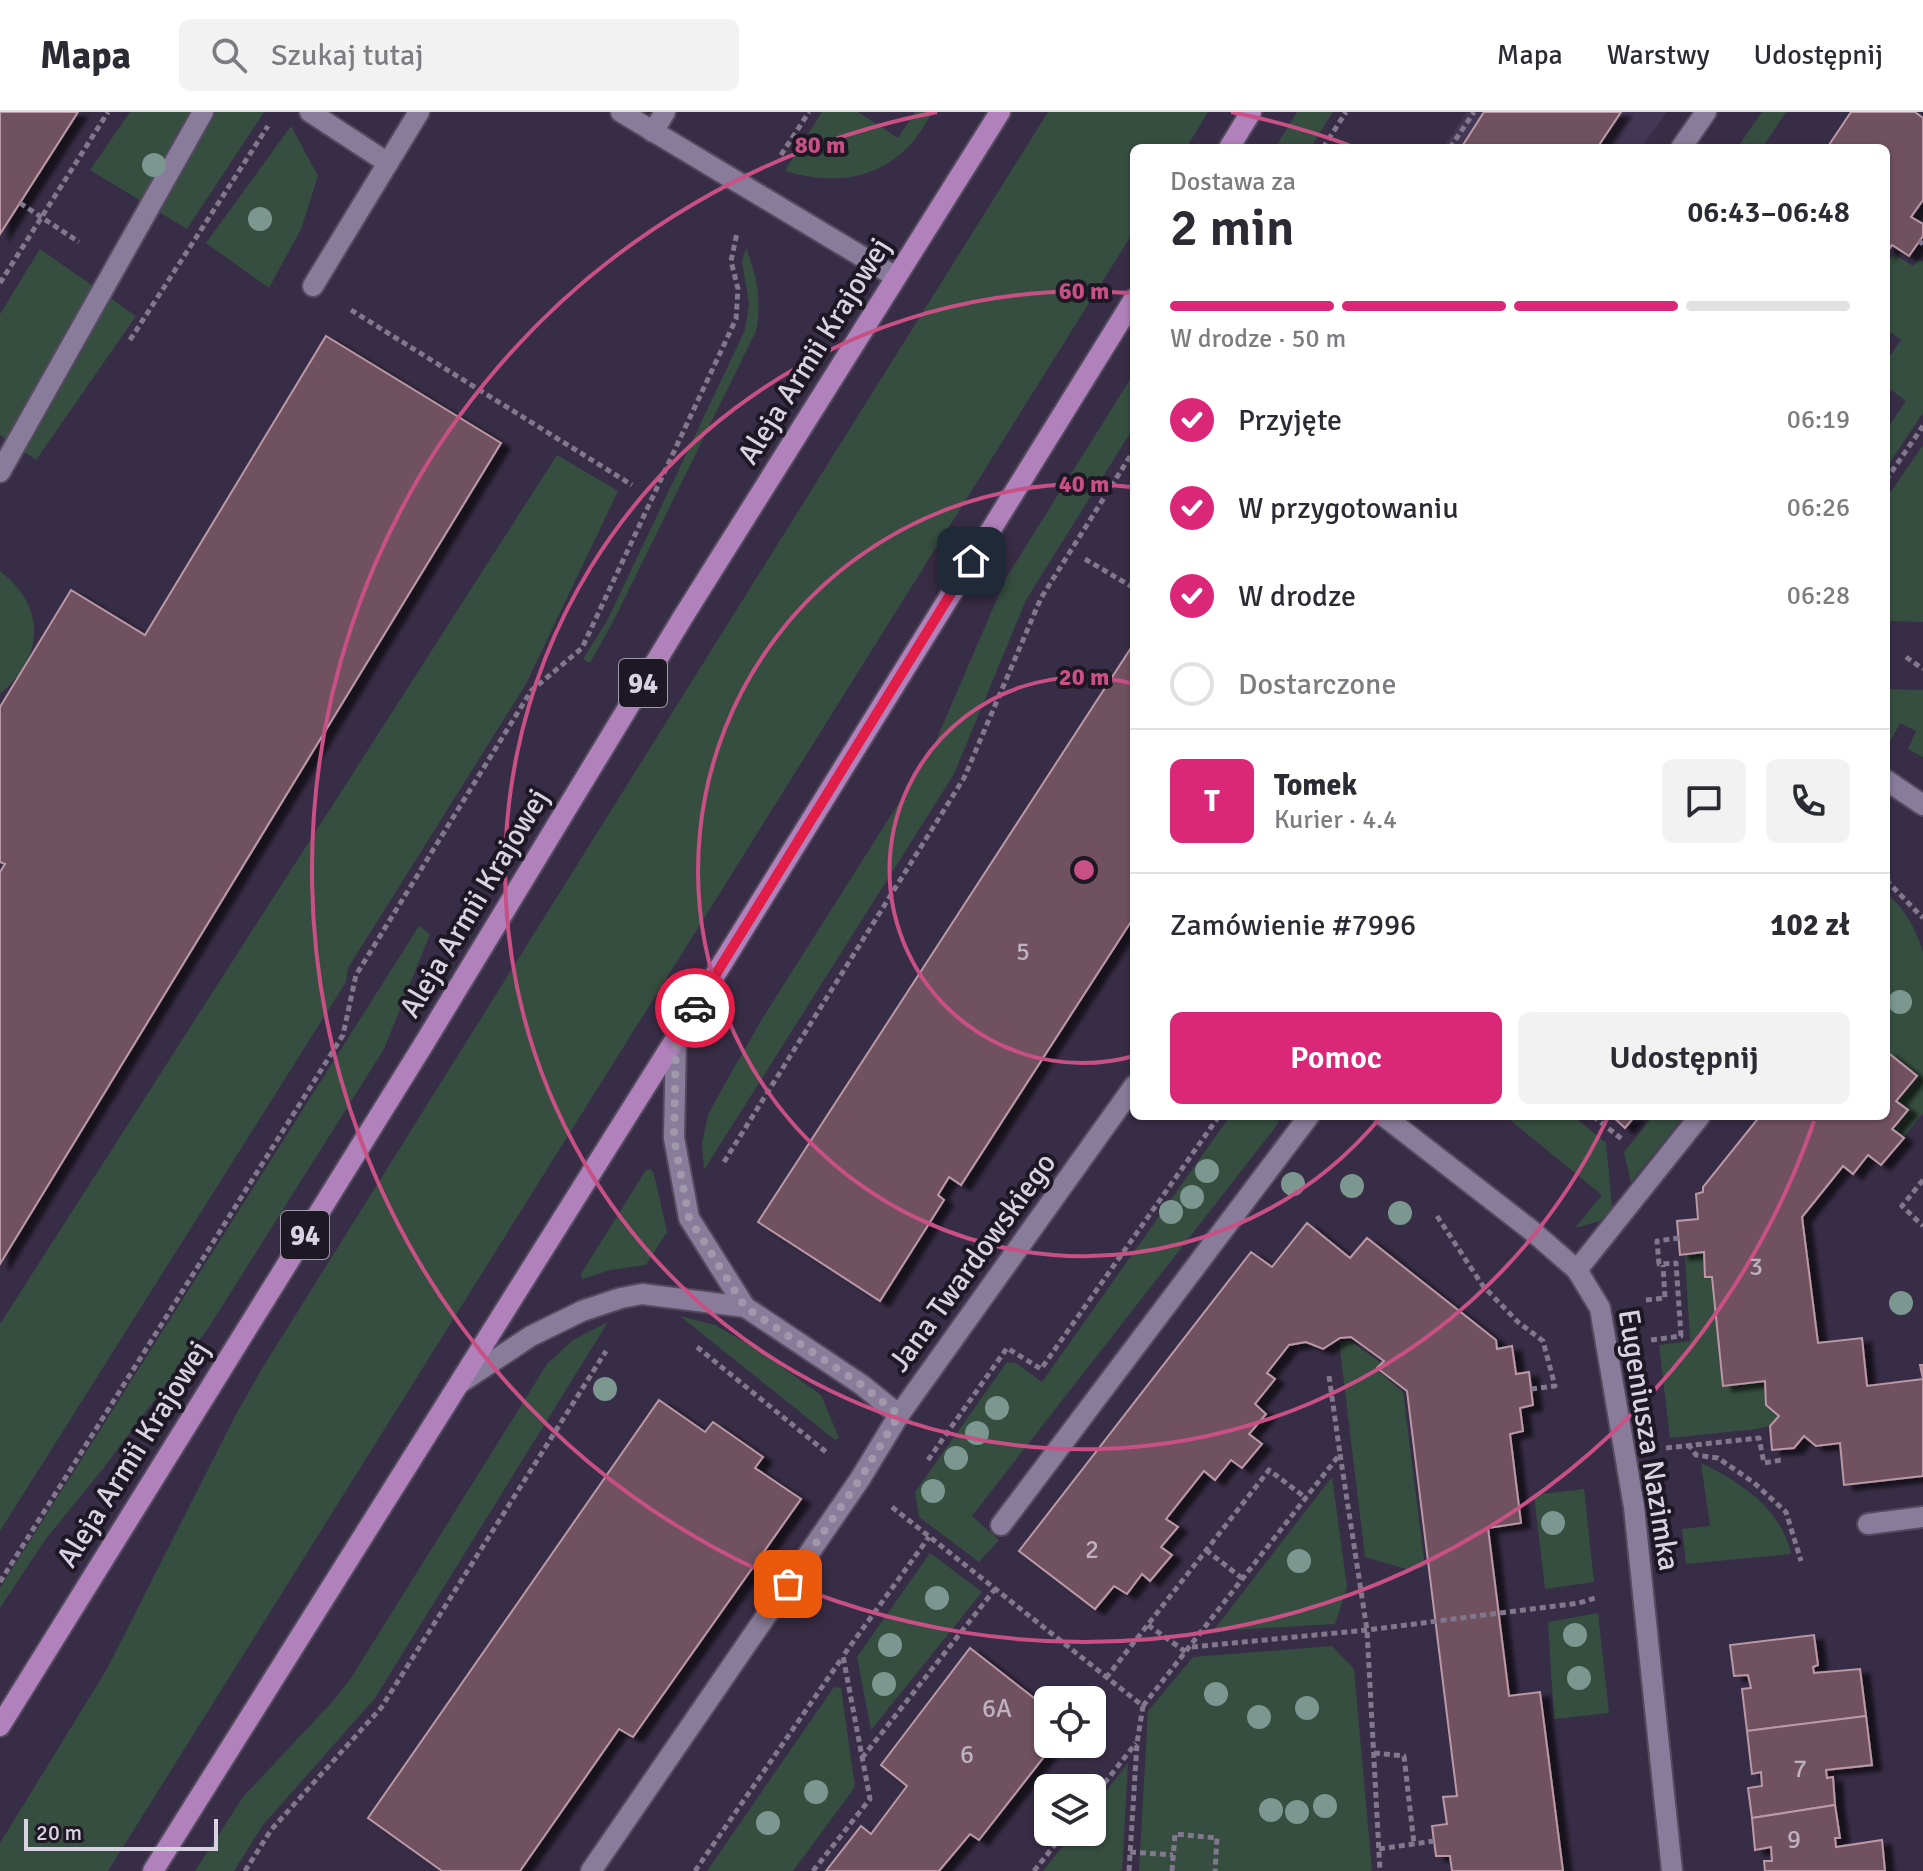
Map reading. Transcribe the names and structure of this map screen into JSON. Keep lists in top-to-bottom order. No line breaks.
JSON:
{"streets":{"main road":["Aleja Armii Krajowej","94"],"street":["Jana Twardowskiego","Eugeniusza Nazimka"]},"house_numbers":["5","3","2","6A","6","7","9"],"scale_bar":"20 m","page":{"header":"Mapa","search":"Szukaj tutaj","nav":["Mapa","Warstwy","Udostępnij"],"heading":["2 min","Dostawa za","06:43–06:48"],"panel":["Tomek","Kurier · 4.4","Zamówienie #7996","102 zł"],"bar":"W drodze · 50 m","list":[["Przyjęte","06:19"],["W przygotowaniu","06:26"],["W drodze","06:28"],"Dostarczone"],"round":"T","buttons":["Pomoc","Udostępnij"],"scale":"20 m"},"rings":["80 m","60 m","40 m","20 m"]}
